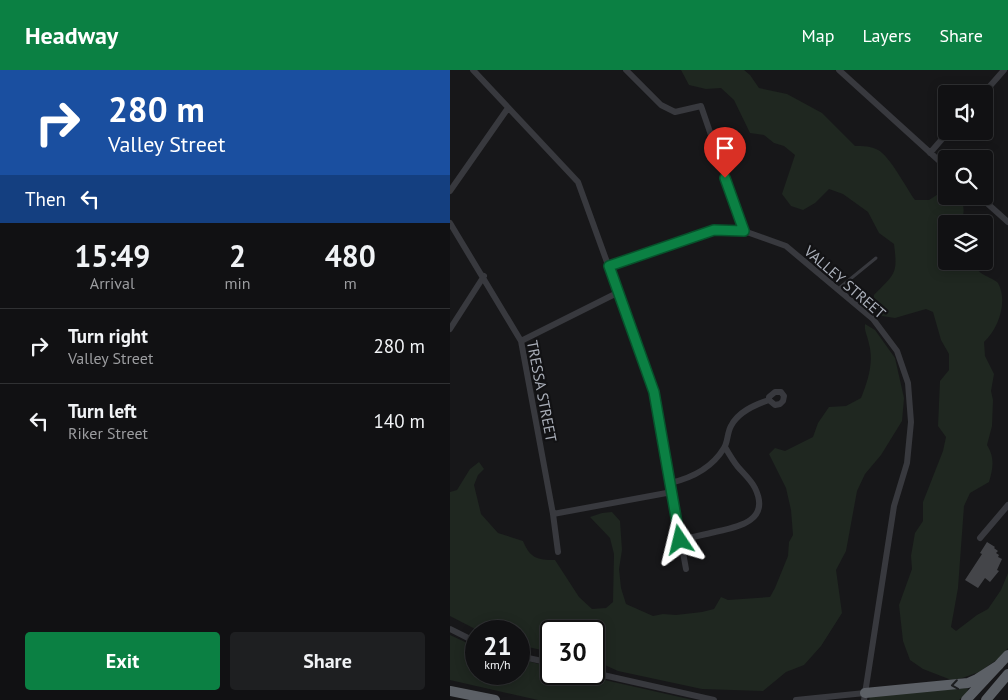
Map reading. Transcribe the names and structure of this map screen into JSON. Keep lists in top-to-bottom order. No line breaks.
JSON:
{"streets":{"street":["VALLEY STREET","TRESSA STREET"]},"page":{"header":"Headway","nav":["Map","Layers","Share"],"turn":["280 m","Valley Street"],"then":"Then","eta":["15:49","Arrival","2","min","480","m"],"list":[{"name":"Turn right","note":"Valley Street","value":"280 m"},{"name":"Turn left","note":"Riker Street","value":"140 m"}],"speed":"21 km/h","limit":"30","buttons":["Exit","Share"]}}
